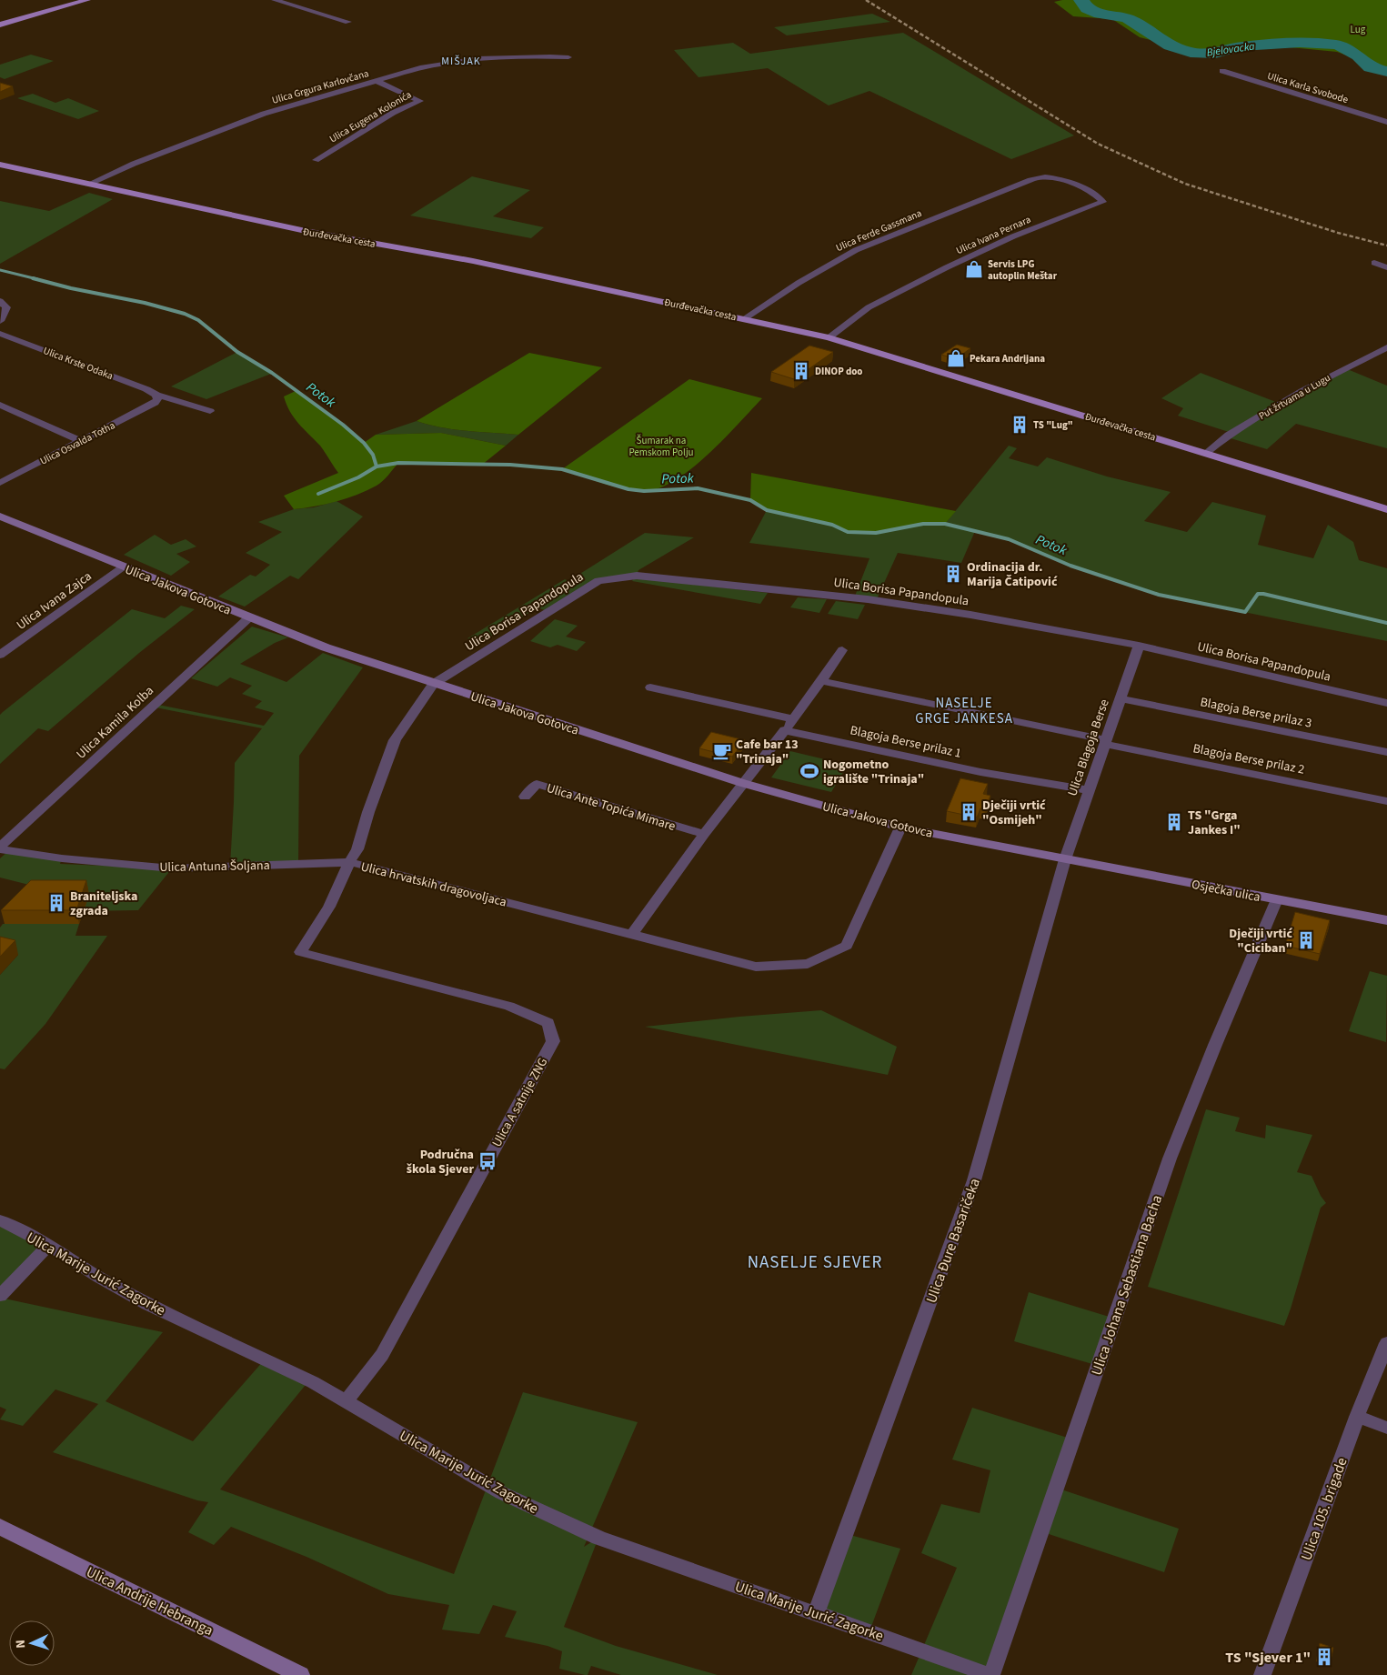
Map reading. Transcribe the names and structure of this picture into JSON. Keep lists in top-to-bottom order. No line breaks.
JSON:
{"streets":{"main road":["Đurđevačka cesta"],"street":["Ulica Grgura Karlovčana","Ulica Karla Svobode","Ulica Eugena Kolonića","Ulica Ferde Gassmana","Ulica Ivana Pernara","Ulica Krste Odaka","Put žrtvama u Lugu","Ulica Osvalda Totha","Ulica Jakova Gotovca","Ulica Borisa Papandopula","Ulica Ivana Zajca","Blagoja Berse prilaz 3","Ulica Kamila Kolba","Blagoja Berse prilaz 1","Ulica Blagoja Berse","Blagoja Berse prilaz 2","Ulica Ante Topića Mimare","Ulica Antuna Šoljana","Ulica hrvatskih dragovoljaca","Osječka ulica","Ulica A satnije ZNG","Ulica Đure Basaričeka","Ulica Marije Jurić Zagorke","Ulica Johana Sebastiana Bacha","Ulica 105. brigade","Ulica Andrije Hebranga"]},"crossings":[["Ulica Grgura Karlovčana","Ulica Eugena Kolonića"],["Ulica Grgura Karlovčana","Đurđevačka cesta"],["Ulica Ferde Gassmana","Ulica Ivana Pernara"],["Ulica Ferde Gassmana","Đurđevačka cesta"],["Ulica Ivana Pernara","Đurđevačka cesta"],["Đurđevačka cesta","Put žrtvama u Lugu"],["Ulica Krste Odaka","Ulica Osvalda Totha"],["Ulica Jakova Gotovca","Ulica Borisa Papandopula"],["Ulica Jakova Gotovca","Ulica Ivana Zajca"],["Ulica Jakova Gotovca","Ulica Kamila Kolba"],["Ulica Jakova Gotovca","Ulica Blagoja Berse"],["Ulica Jakova Gotovca","Ulica hrvatskih dragovoljaca"],["Ulica Jakova Gotovca","Osječka ulica"],["Ulica Jakova Gotovca","Ulica Đure Basaričeka"],["Ulica Borisa Papandopula","Ulica Blagoja Berse"],["Ulica Borisa Papandopula","Ulica hrvatskih dragovoljaca"],["Blagoja Berse prilaz 3","Ulica Blagoja Berse"],["Ulica Kamila Kolba","Ulica Antuna Šoljana"],["Blagoja Berse prilaz 1","Ulica Blagoja Berse"],["Ulica Blagoja Berse","Blagoja Berse prilaz 2"],["Ulica Blagoja Berse","Osječka ulica"],["Ulica Blagoja Berse","Ulica Đure Basaričeka"],["Ulica Antuna Šoljana","Ulica hrvatskih dragovoljaca"],["Ulica Antuna Šoljana","Ulica A satnije ZNG"],["Ulica hrvatskih dragovoljaca","Ulica A satnije ZNG"],["Osječka ulica","Ulica Đure Basaričeka"],["Osječka ulica","Ulica Johana Sebastiana Bacha"],["Ulica A satnije ZNG","Ulica Marije Jurić Zagorke"],["Ulica Đure Basaričeka","Ulica Marije Jurić Zagorke"],["Ulica Marije Jurić Zagorke","Ulica Johana Sebastiana Bacha"]],"districts":["MIŠJAK","NASELJE GRGE JANKESA","NASELJE SJEVER"],"water":["Bjelovacka","Potok"],"parks":["Lug","Šumarak na Pemskom Polju"],"places":{"shop":["Servis LPG autoplin Meštar","Pekara Andrijana"],"building":["DINOP doo","TS \"Lug\"","Ordinacija dr. Marija Čatipović","Dječiji vrtić \"Osmijeh\"","TS \"Grga Jankes I\"","Braniteljska zgrada","Dječiji vrtić \"Ciciban\"","TS \"Sjever 1\""],"cafe":["Cafe bar 13 \"Trinaja\""],"sports":["Nogometno igralište \"Trinaja\""],"bus stop":["Područna škola Sjever"]},"north":"left"}
